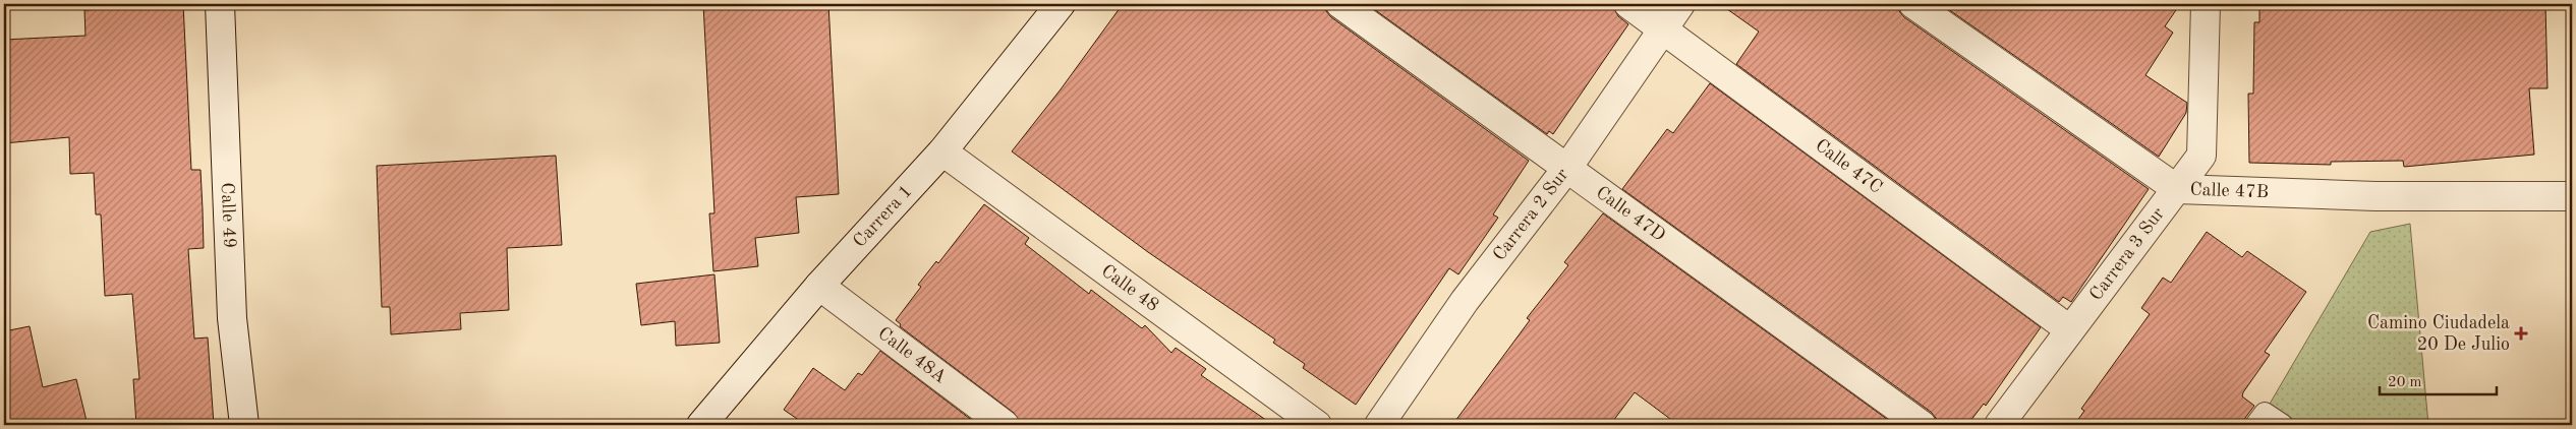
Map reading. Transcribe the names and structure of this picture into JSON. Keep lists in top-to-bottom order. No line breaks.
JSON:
{"streets":{"street":["Calle 47C","Calle 47B","Calle 49","Calle 47D","Carrera 2 Sur","Carrera 1","Carrera 3 Sur","Calle 48","Calle 48A"]},"crossings":[["Calle 47C","Carrera 2 Sur"],["Calle 47C","Carrera 3 Sur"],["Calle 47B","Carrera 3 Sur"],["Calle 47D","Carrera 2 Sur"],["Carrera 1","Calle 48"],["Carrera 1","Calle 48A"]],"places":{"health":["Camino Ciudadela 20 De Julio"]},"scale_bar":"20 m"}
